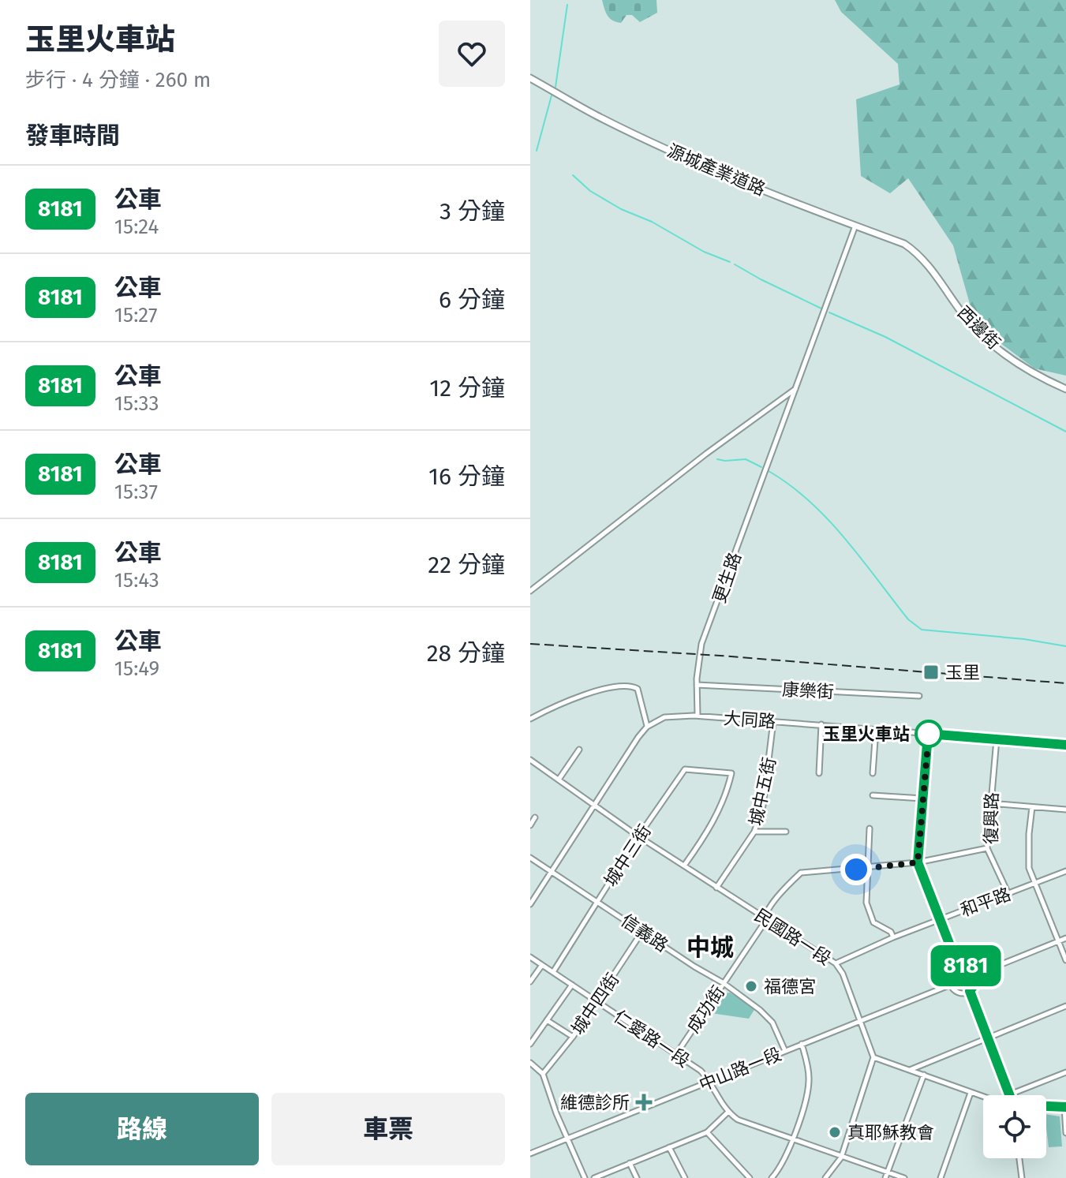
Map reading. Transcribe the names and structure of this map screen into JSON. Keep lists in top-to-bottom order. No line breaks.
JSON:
{"streets":{"street":["源城產業道路","西邊街","更生路","康樂街","大同路","城中五街","復興路","城中三街","和平路","信義路","民國路一段","城中四街","成功街","仁愛路一段","中山路一段"]},"crossings":[["源城產業道路","西邊街"],["源城產業道路","更生路"],["更生路","康樂街"],["更生路","大同路"],["大同路","城中五街"],["大同路","復興路"],["城中五街","民國路一段"],["復興路","和平路"],["復興路","成功街"],["城中三街","信義路"],["城中三街","民國路一段"],["城中三街","仁愛路一段"],["和平路","民國路一段"],["信義路","城中四街"],["信義路","成功街"],["信義路","中山路一段"],["民國路一段","成功街"],["民國路一段","中山路一段"],["城中四街","仁愛路一段"],["成功街","仁愛路一段"],["仁愛路一段","中山路一段"]],"districts":["中城"],"places":{"transit":["玉里"],"other":["玉里火車站","福德宮","真耶穌教會"],"health":["維德診所"]},"lines":["bus line 8181"],"page":{"heading":[["玉里火車站","步行 · 4 分鐘 · 260 m"],"發車時間"],"on_map":"8181","list":[{"mark":"8181","name":"公車","note":"15:24","value":"3 分鐘"},{"mark":"8181","name":"公車","note":"15:27","value":"6 分鐘"},{"mark":"8181","name":"公車","note":"15:33","value":"12 分鐘"},{"mark":"8181","name":"公車","note":"15:37","value":"16 分鐘"},{"mark":"8181","name":"公車","note":"15:43","value":"22 分鐘"},{"mark":"8181","name":"公車","note":"15:49","value":"28 分鐘"}],"buttons":["路線","車票"]}}
